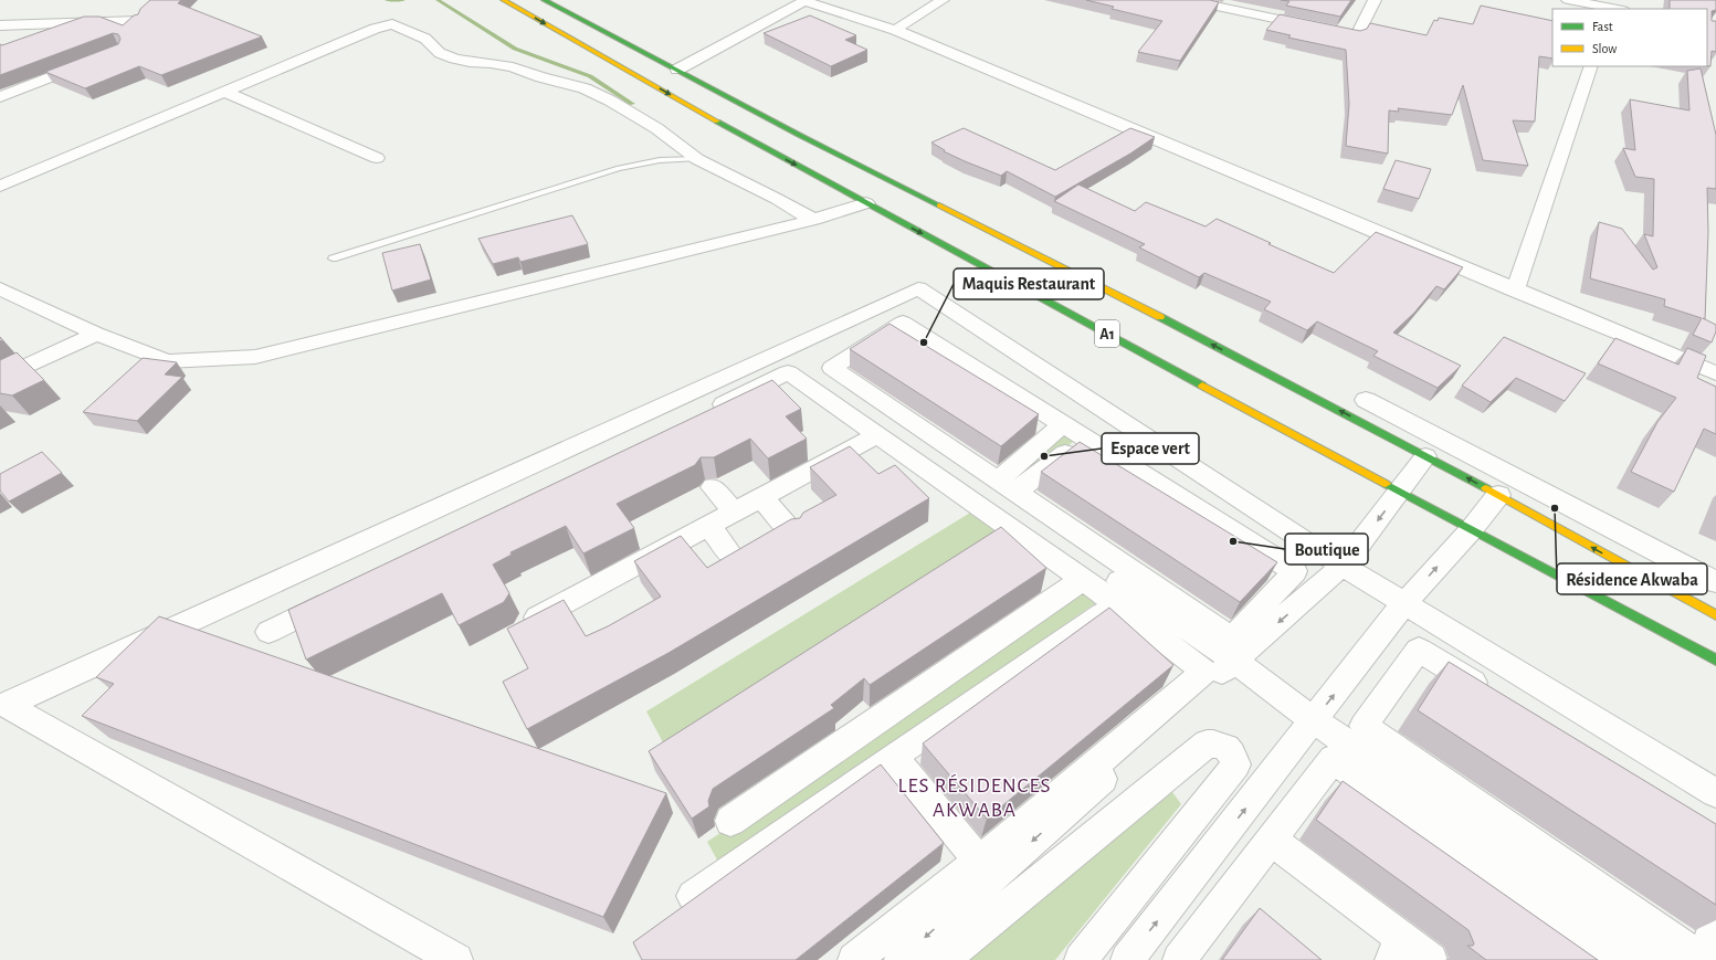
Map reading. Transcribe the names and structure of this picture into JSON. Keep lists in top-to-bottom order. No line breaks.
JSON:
{"streets":{"main road":["A1"]},"districts":["LES RÉSIDENCES AKWABA"],"places":["Maquis Restaurant","Espace vert","Résidence Akwaba","Boutique"],"legend":["Fast","Slow"]}
